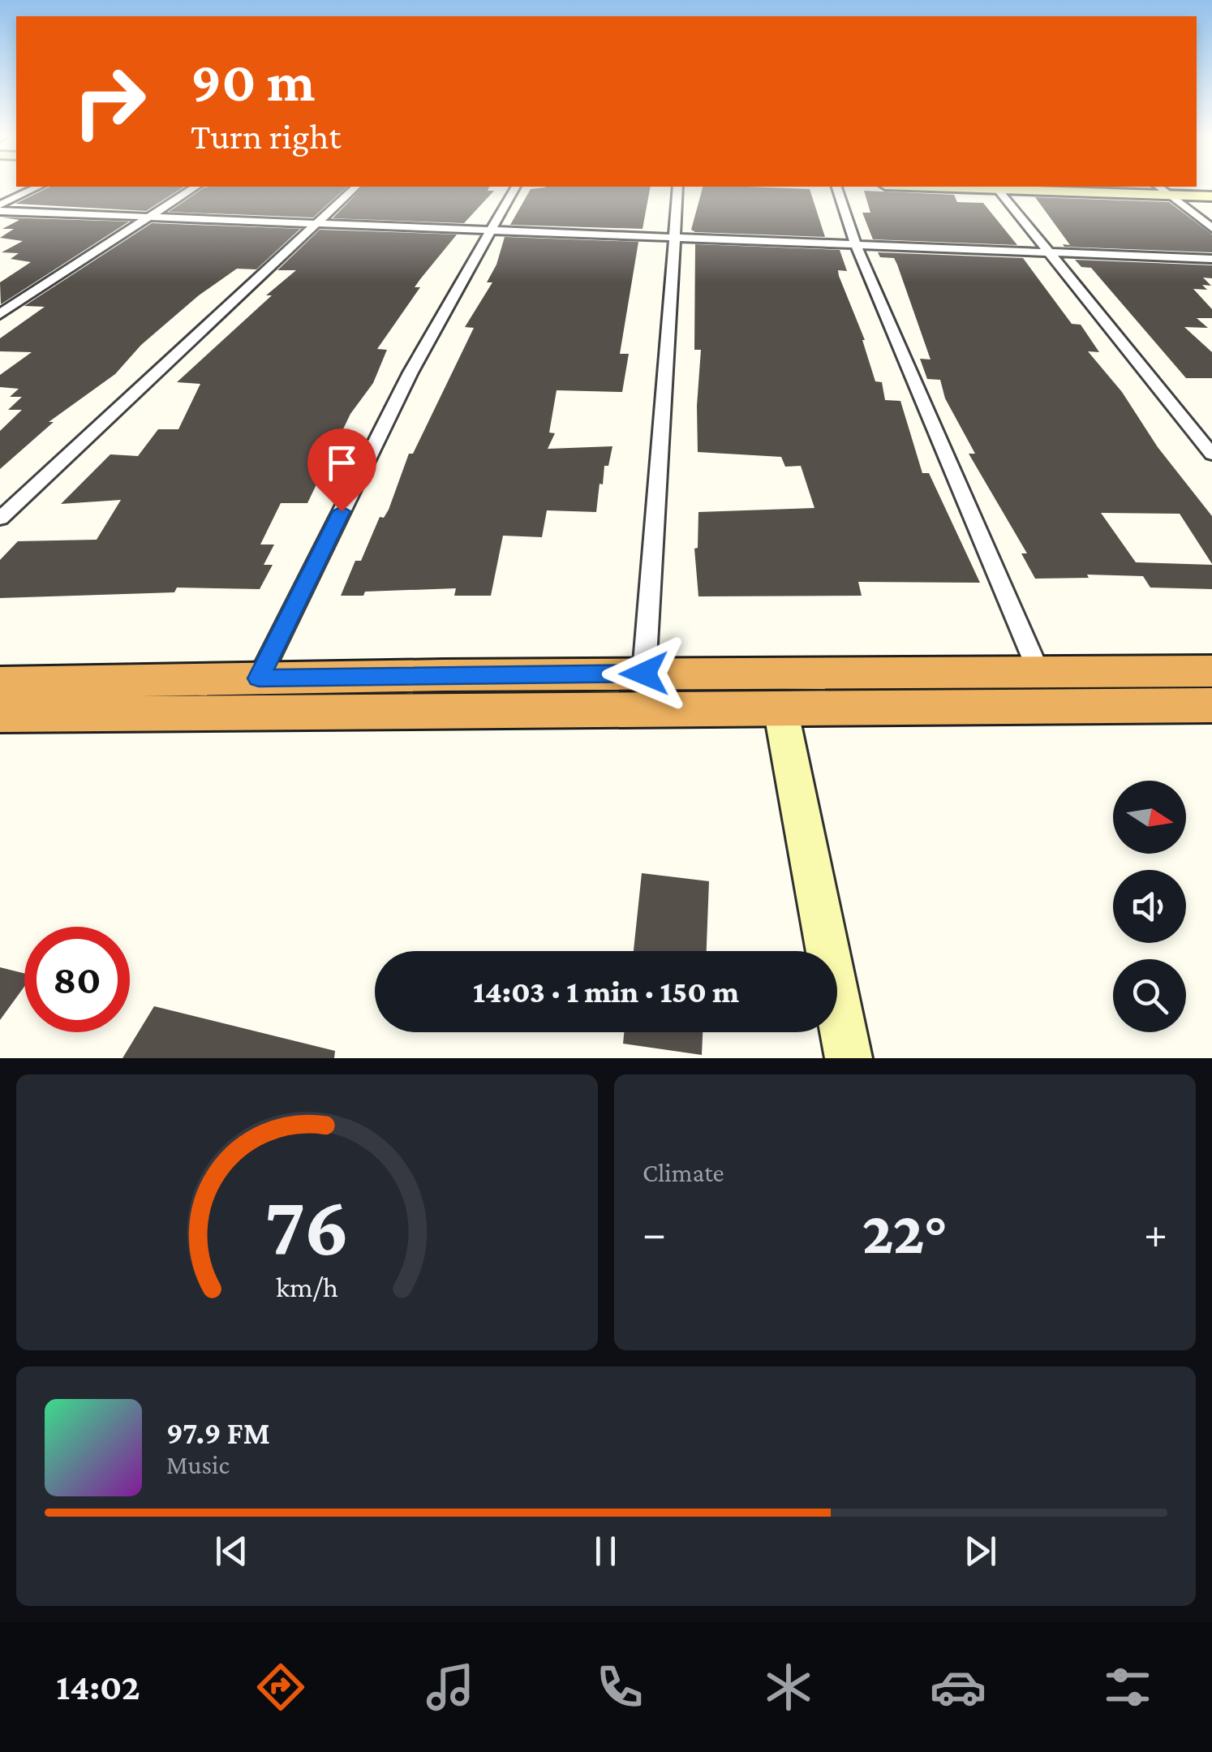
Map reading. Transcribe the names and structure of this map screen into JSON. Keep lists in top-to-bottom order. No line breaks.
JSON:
{"north":"right","page":{"turn":["90 m","Turn right"],"limit":"80","trip":"14:03 · 1 min · 150 m","tile":"Climate","heat":["−","22°","+"],"song":["97.9 FM","Music"],"tabs":"14:02","gauge":["76","km/h"]}}
